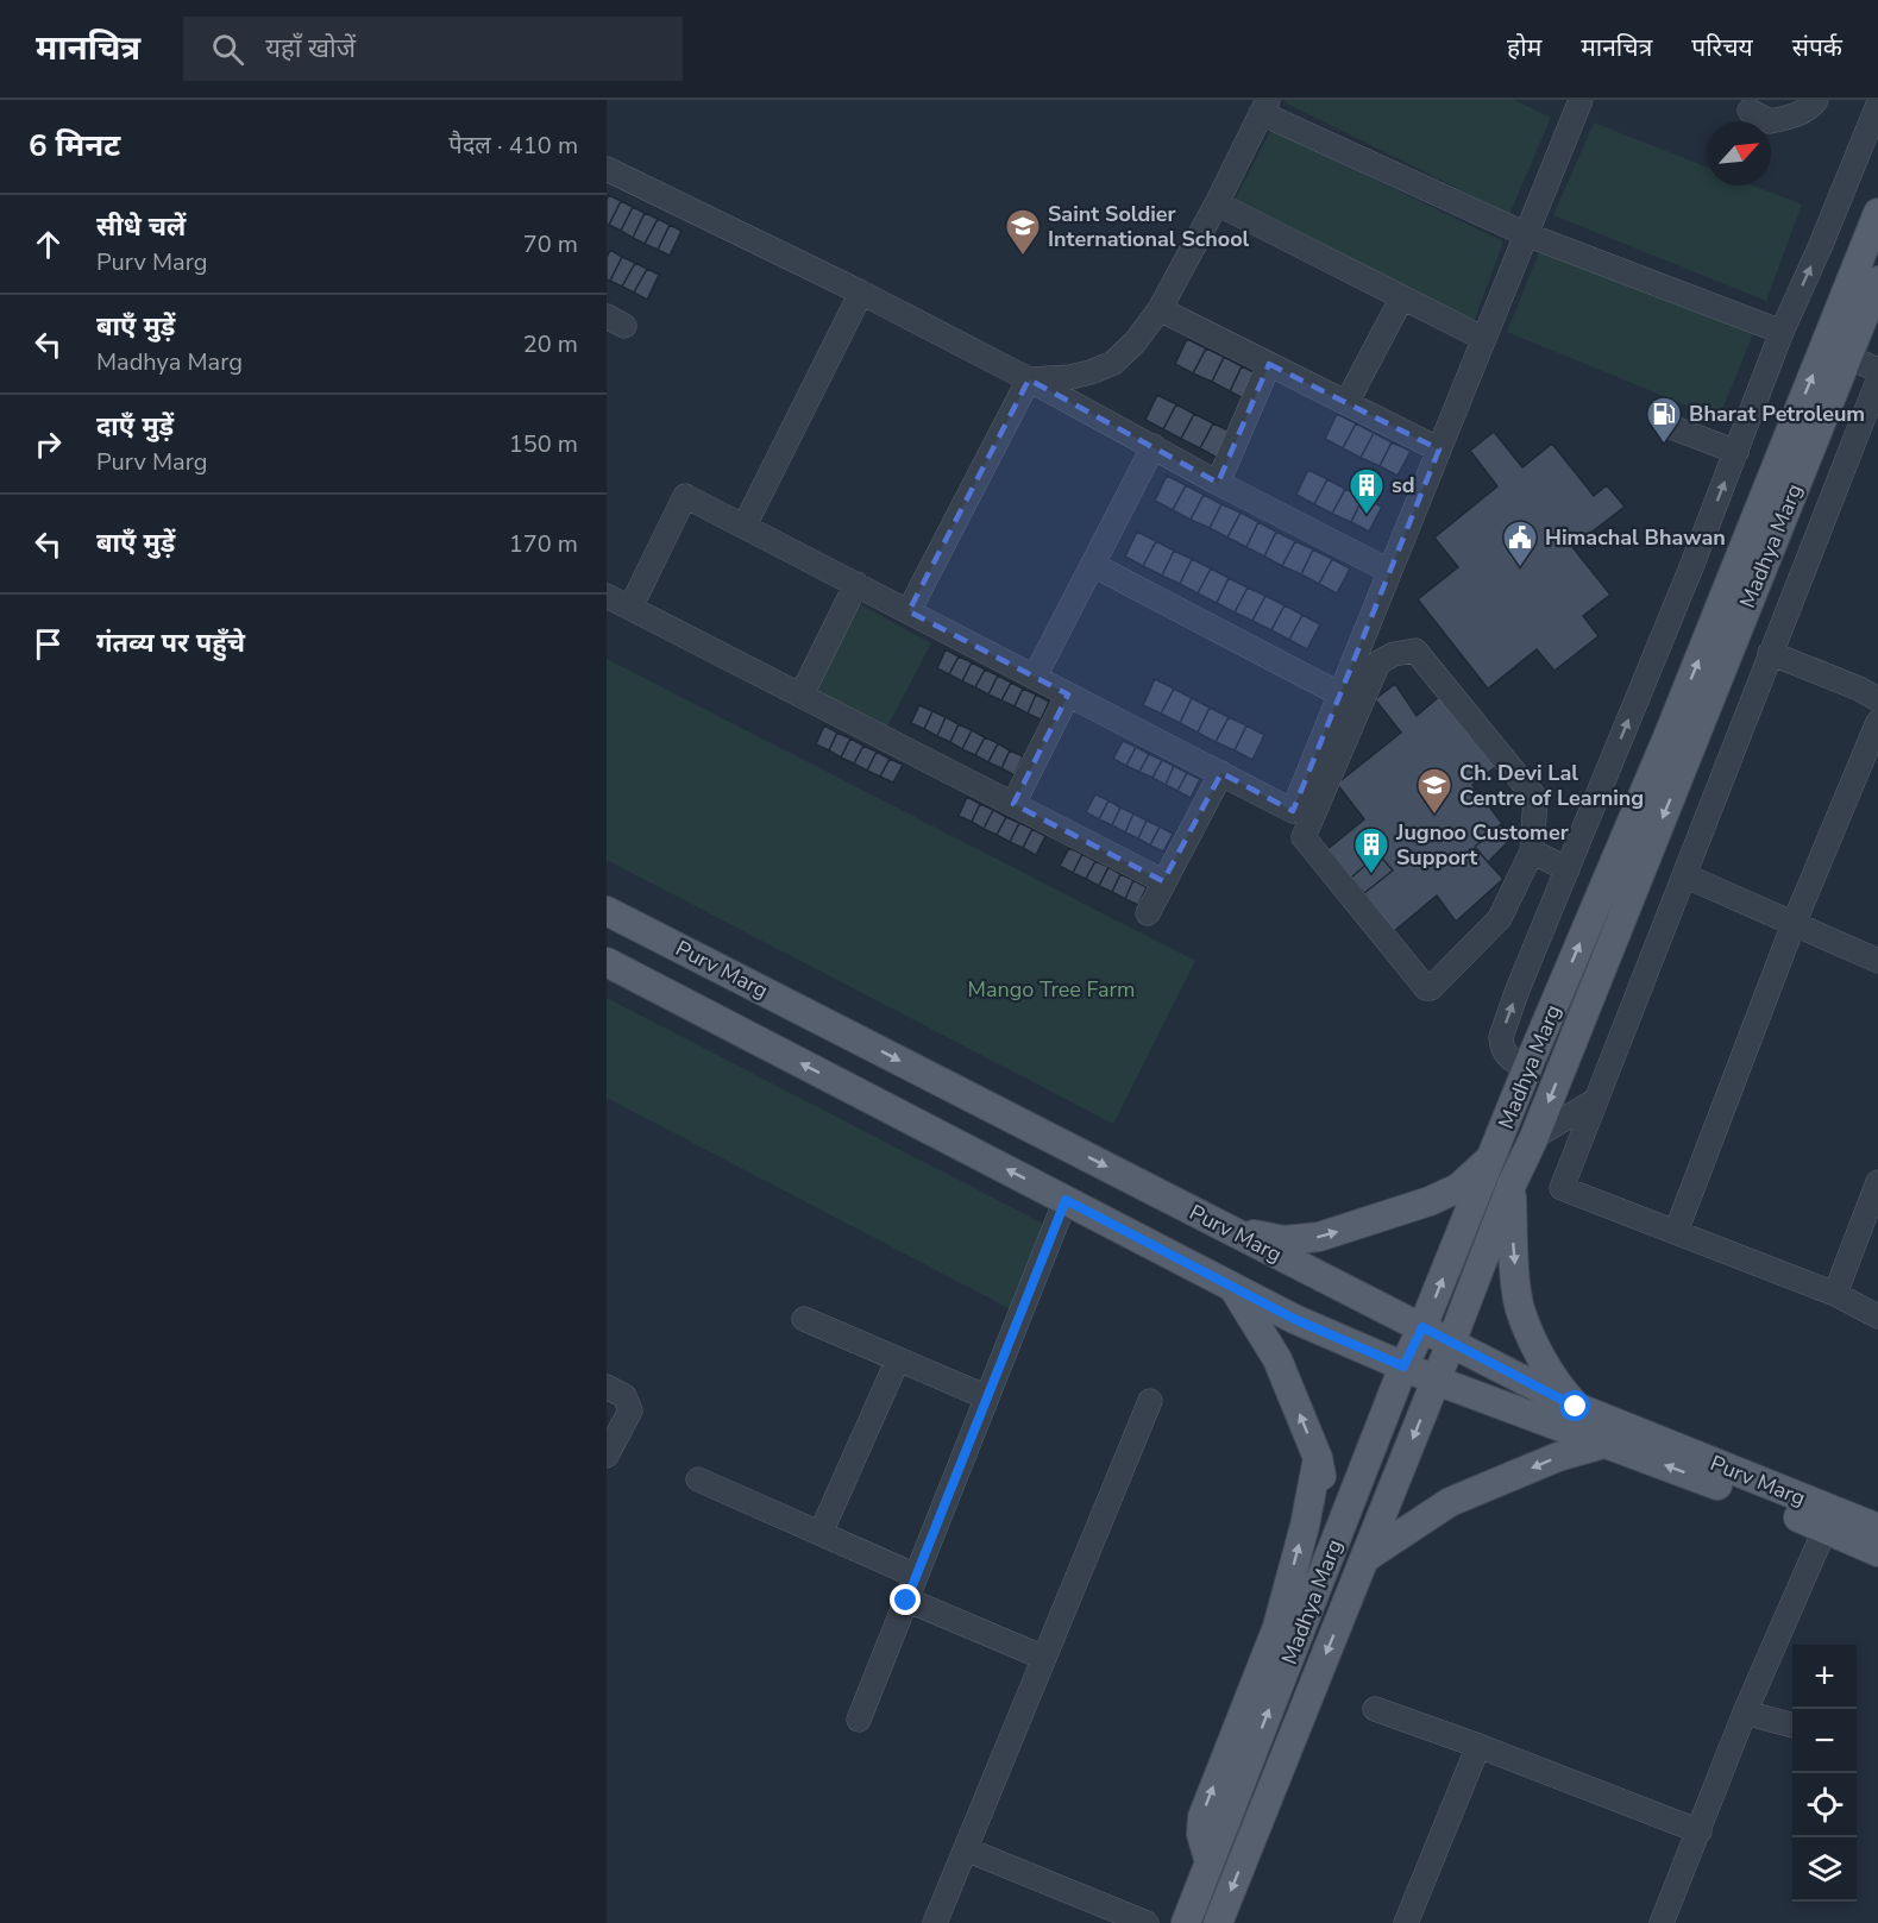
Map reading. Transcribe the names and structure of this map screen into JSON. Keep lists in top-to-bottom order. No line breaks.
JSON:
{"streets":{"main road":["Madhya Marg","Purv Marg"]},"crossings":[["Madhya Marg","Purv Marg"]],"parks":["Mango Tree Farm"],"places":{"school or university":["Saint Soldier International School","Ch. Devi Lal Centre of Learning"],"fuel station":["Bharat Petroleum"],"building":["sd","Jugnoo Customer Support"],"public building":["Himachal Bhawan"]},"north":"top right","page":{"header":"मानचित्र","search":"यहाँ खोजें","nav":["होम","मानचित्र","परिचय","संपर्क"],"heading":["6 मिनट","पैदल · 410 m"],"list":[["सीधे चलें","Purv Marg","70 m"],["बाएँ मुड़ें","Madhya Marg","20 m"],["दाएँ मुड़ें","Purv Marg","150 m"],["बाएँ मुड़ें","170 m"],"गंतव्य पर पहुँचे"],"map_buttons":["+","−"]}}
